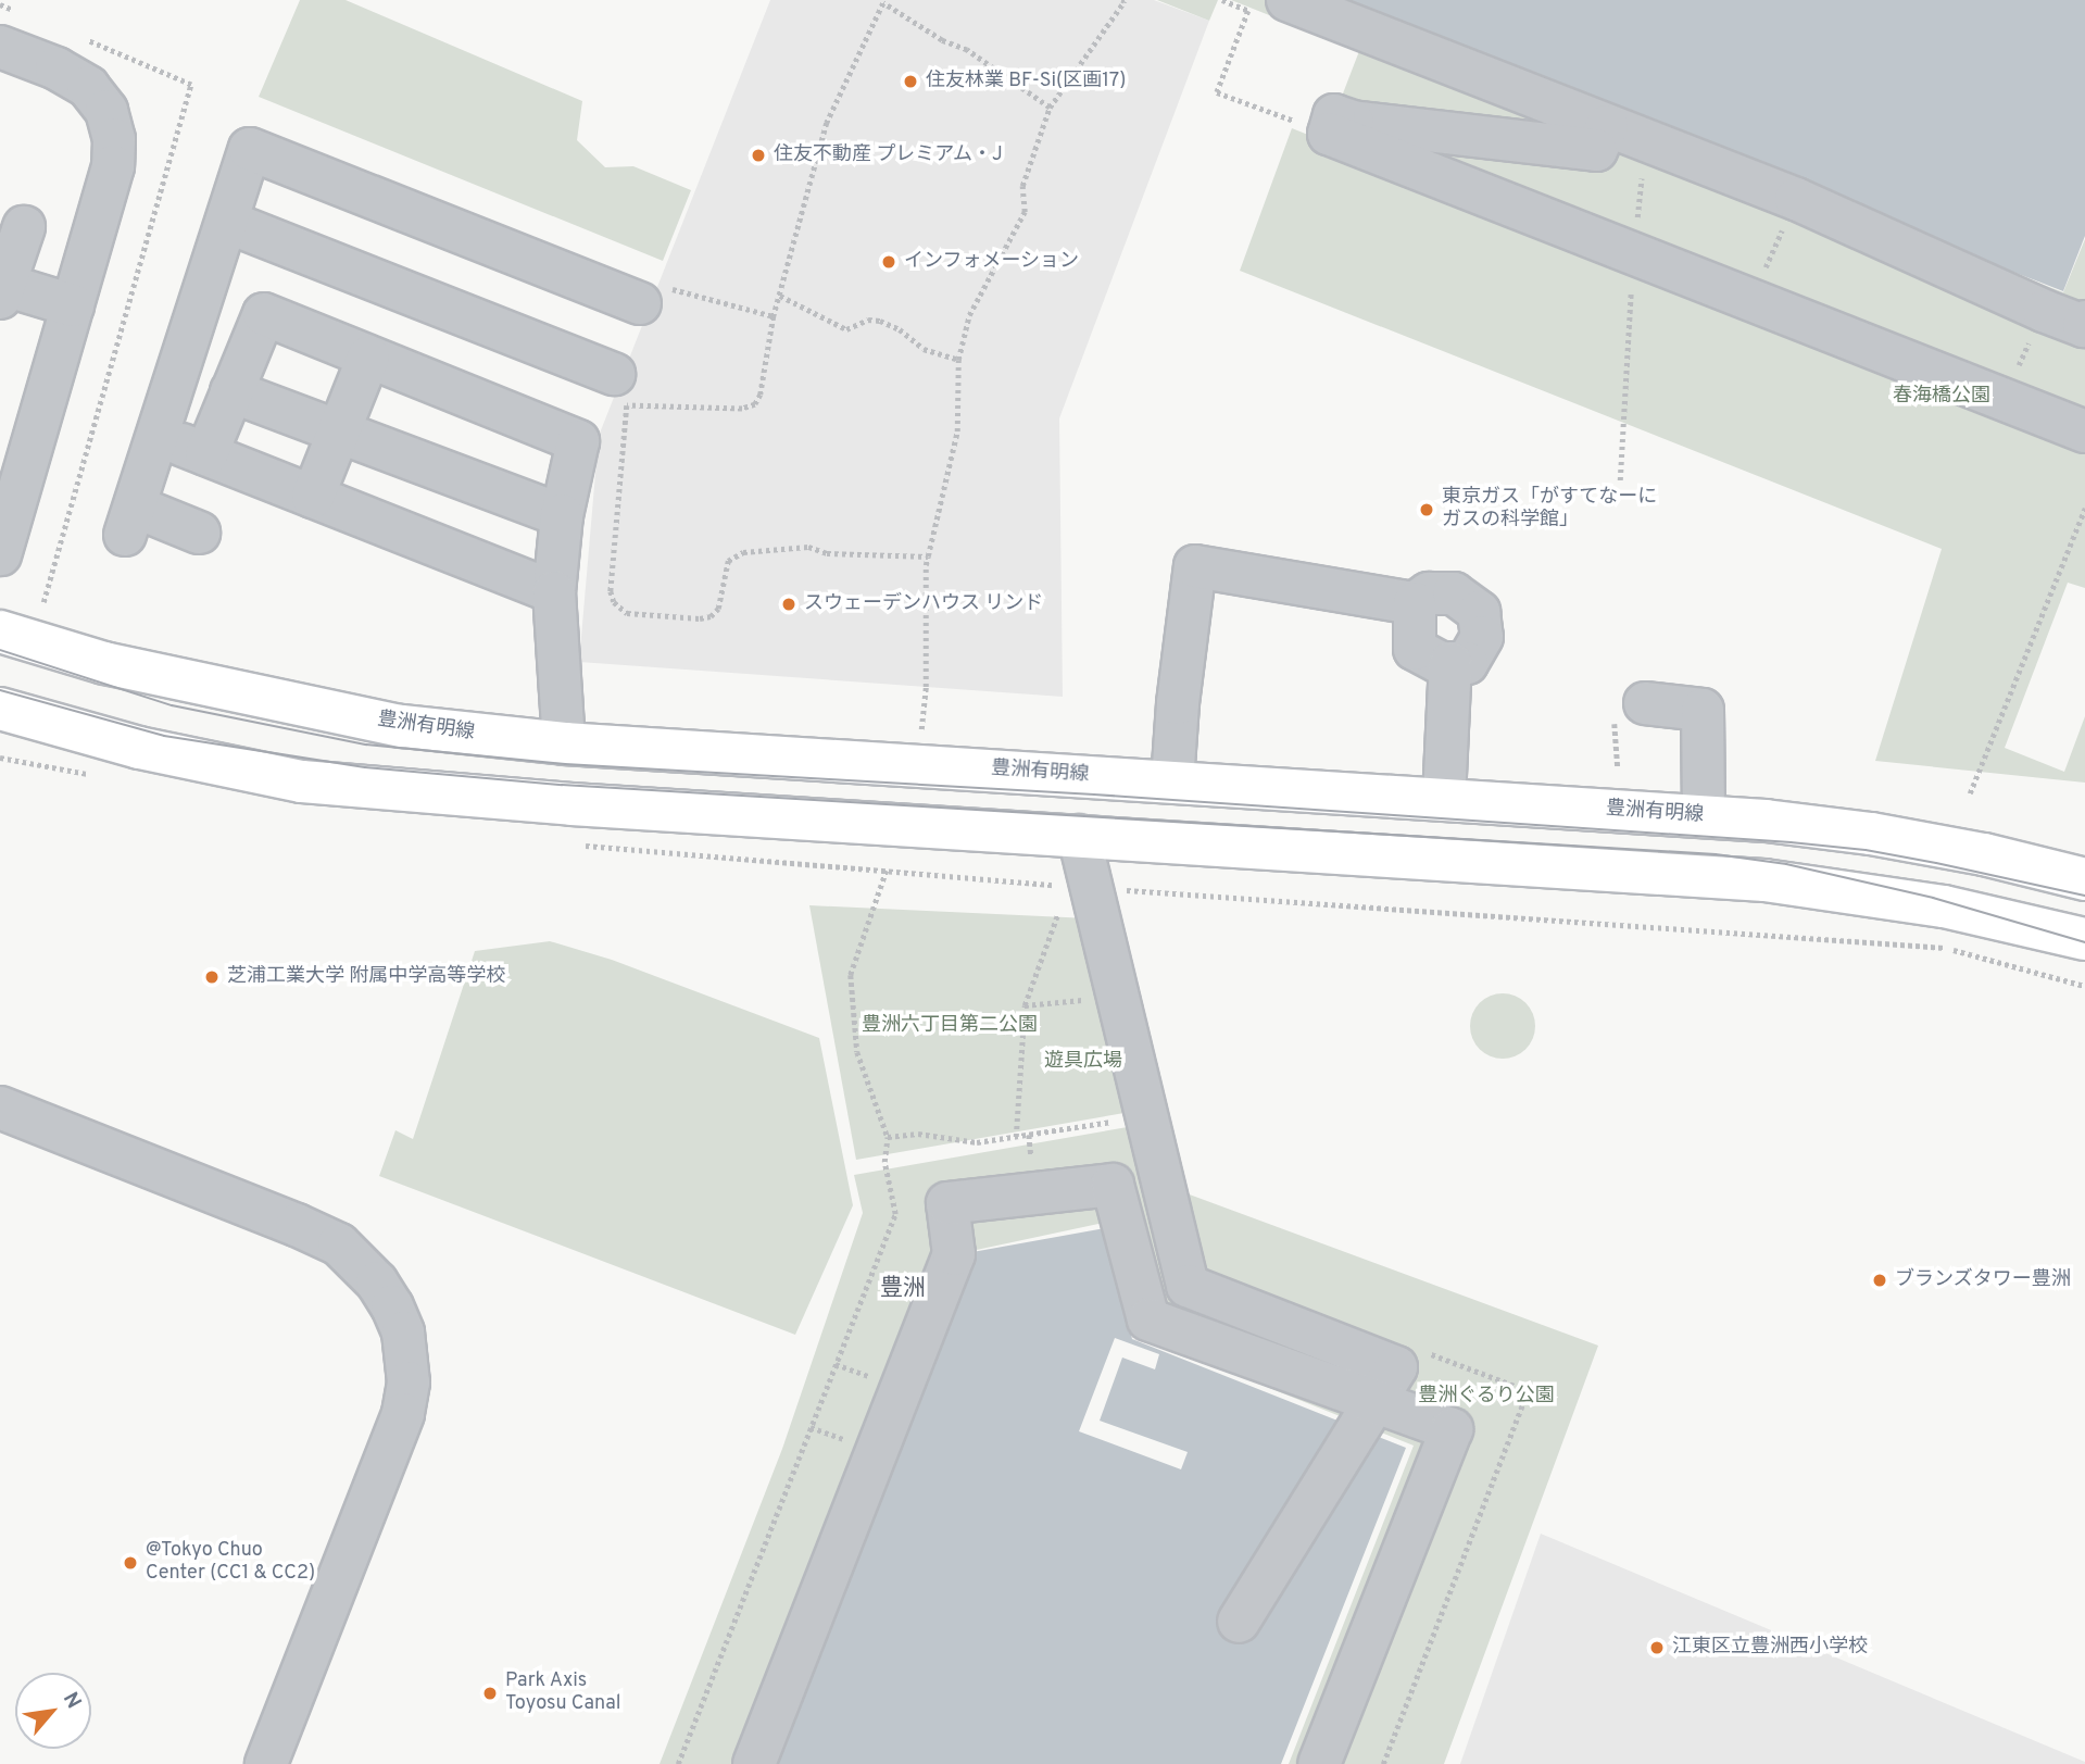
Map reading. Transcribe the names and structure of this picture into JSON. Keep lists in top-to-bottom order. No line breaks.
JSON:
{"streets":{"main road":["豊洲有明線"]},"districts":["豊洲"],"parks":["春海橋公園","豊洲六丁目第二公園","遊具広場","豊洲ぐるり公園"],"places":["住友林業 BF-Si(区画17)","住友不動産 プレミアム・J","インフォメーション","東京ガス「がすてなーに ガスの科学館」","スウェーデンハウス リンド","芝浦工業大学 附属中学高等学校","ブランズタワー豊洲","@Tokyo Chuo Center (CC1 & CC2)","江東区立豊洲西小学校","Park Axis Toyosu Canal"],"north":"top right"}
